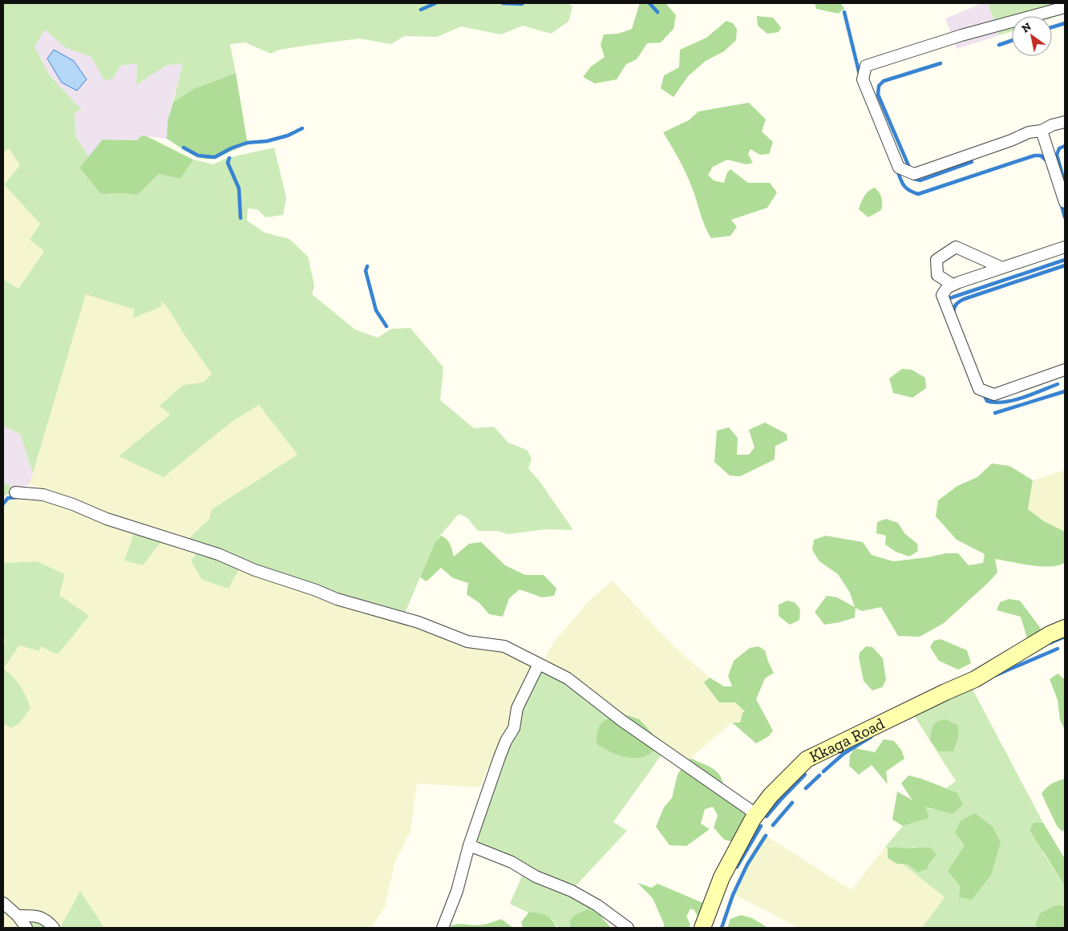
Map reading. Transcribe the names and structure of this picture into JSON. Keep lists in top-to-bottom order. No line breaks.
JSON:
{"streets":{"street":["Kkaga Road"]},"north":"top left"}
